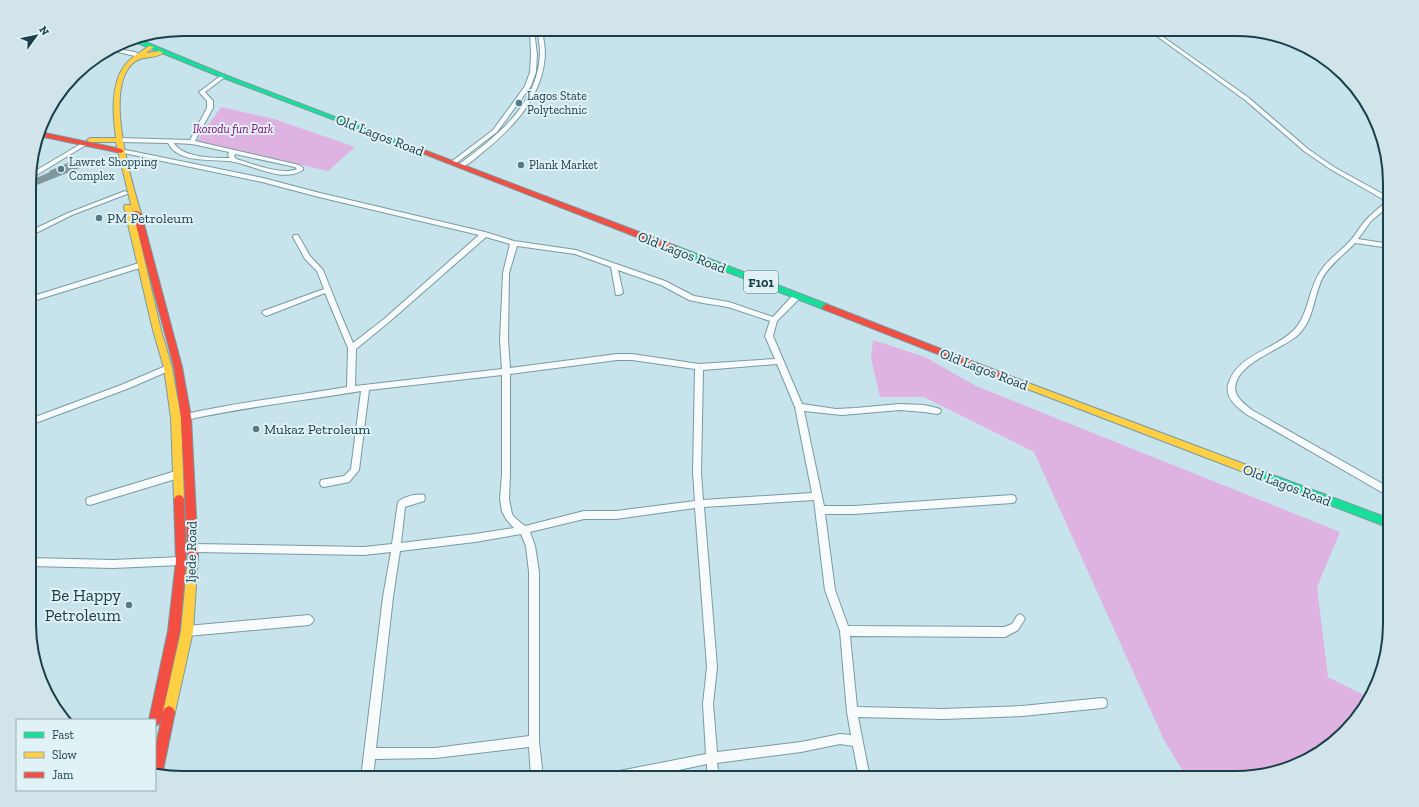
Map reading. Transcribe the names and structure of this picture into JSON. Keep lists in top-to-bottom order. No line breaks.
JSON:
{"streets":{"main road":["Old Lagos Road","F101","Ijede Road"]},"parks":["Ikorodu fun Park"],"places":["Lagos State Polytechnic","Plank Market","Lawret Shopping Complex","PM Petroleum","Mukaz Petroleum","Be Happy Petroleum"],"legend":["Fast","Slow","Jam"],"north":"top right"}
